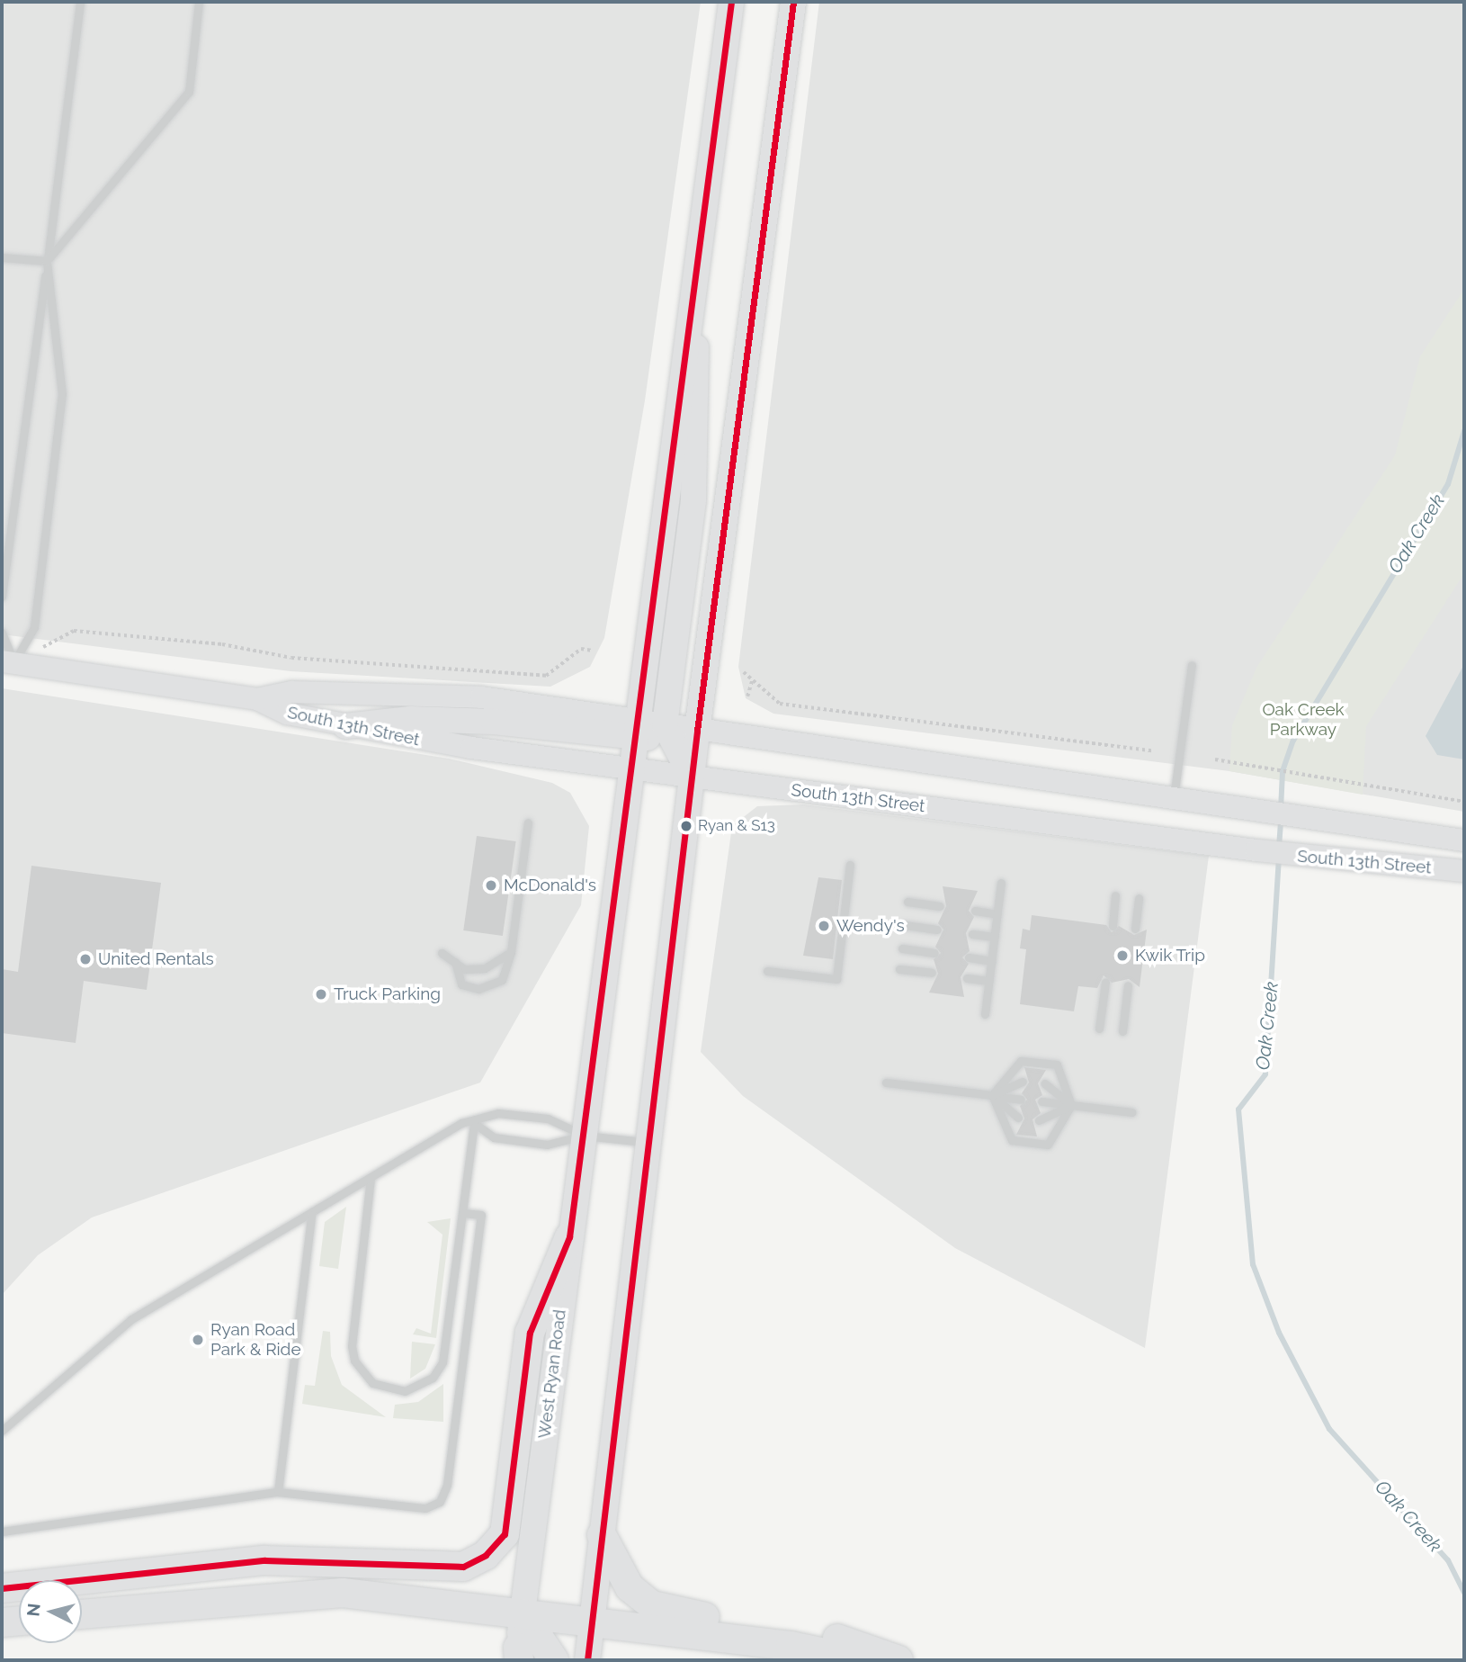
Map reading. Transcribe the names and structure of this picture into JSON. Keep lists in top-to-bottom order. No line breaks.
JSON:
{"streets":{"main road":["West Ryan Road"],"street":["South 13th Street"]},"crossings":[["South 13th Street","West Ryan Road"]],"water":["Oak Creek"],"parks":["Oak Creek Parkway"],"places":["Ryan & S13","McDonald's","Wendy's","Kwik Trip","United Rentals","Truck Parking","Ryan Road Park & Ride"],"north":"left"}
